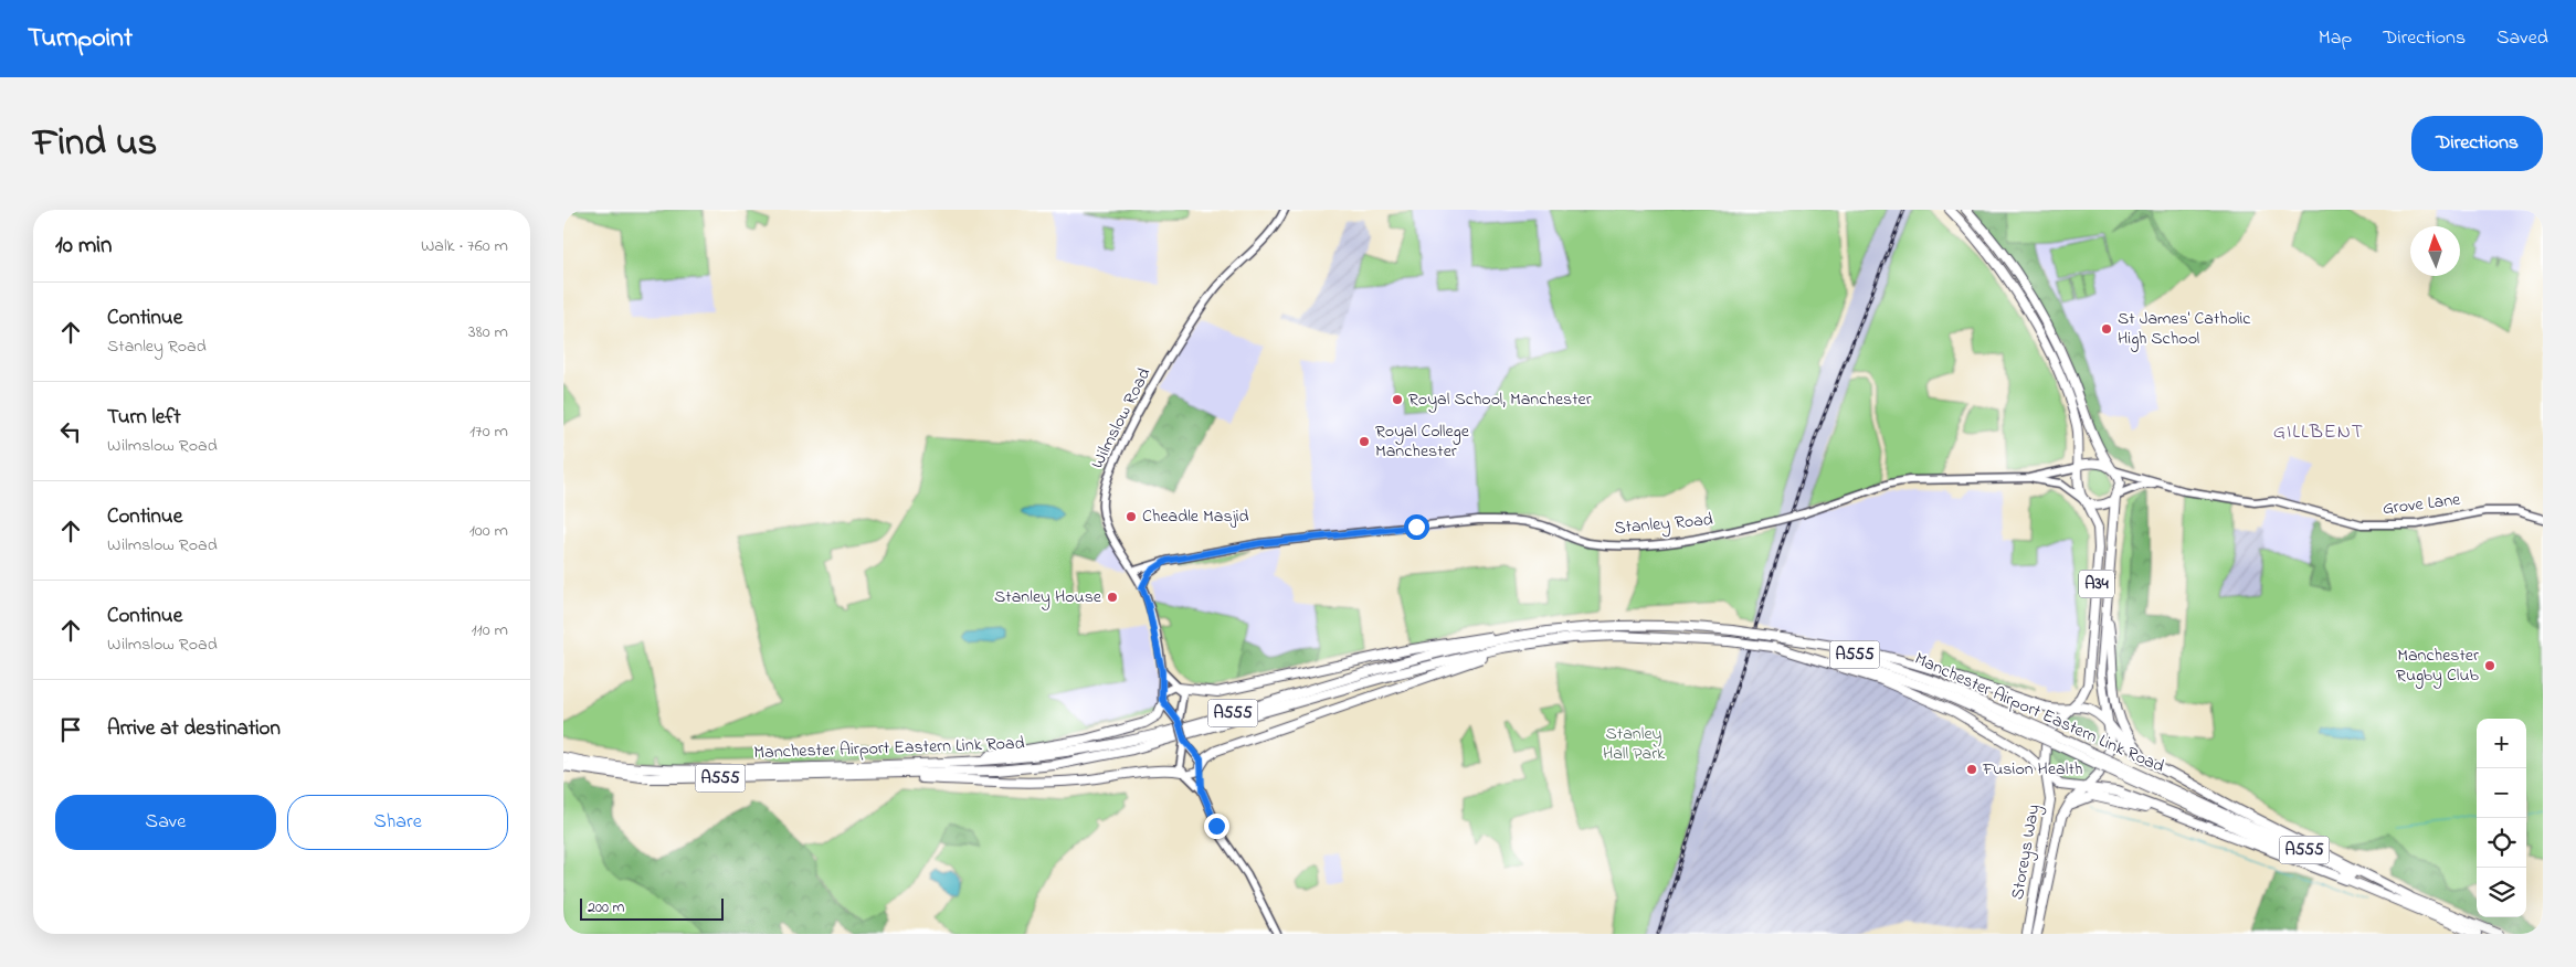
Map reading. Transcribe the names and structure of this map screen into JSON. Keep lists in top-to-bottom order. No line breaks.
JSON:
{"streets":{"highway":["A34","A555","Manchester Airport Eastern Link Road","Storeys Way"],"main road":["Wilmslow Road","Grove Lane","Stanley Road"]},"crossings":[["Wilmslow Road","Stanley Road"],["Wilmslow Road","A555"],["Stanley Road","A34"],["A34","Storeys Way"],["A555","Manchester Airport Eastern Link Road"]],"districts":["GILLBENT"],"parks":["Stanley Hall Park"],"places":["St James' Catholic High School","Royal School, Manchester","Royal College Manchester","Cheadle Masjid","Stanley House","Manchester Rugby Club","Fusion Health"],"scale_bar":"200 m","north":"top","page":{"header":"Turnpoint","nav":["Map","Directions","Saved"],"title":"Find us","buttons":["Directions",["Save","Share"]],"heading":["10 min","Walk · 760 m"],"list":[["Continue","Stanley Road","380 m"],["Turn left","Wilmslow Road","170 m"],["Continue","Wilmslow Road","100 m"],["Continue","Wilmslow Road","110 m"],"Arrive at destination"],"map_buttons":["+","−"],"scale":"200 m"}}
